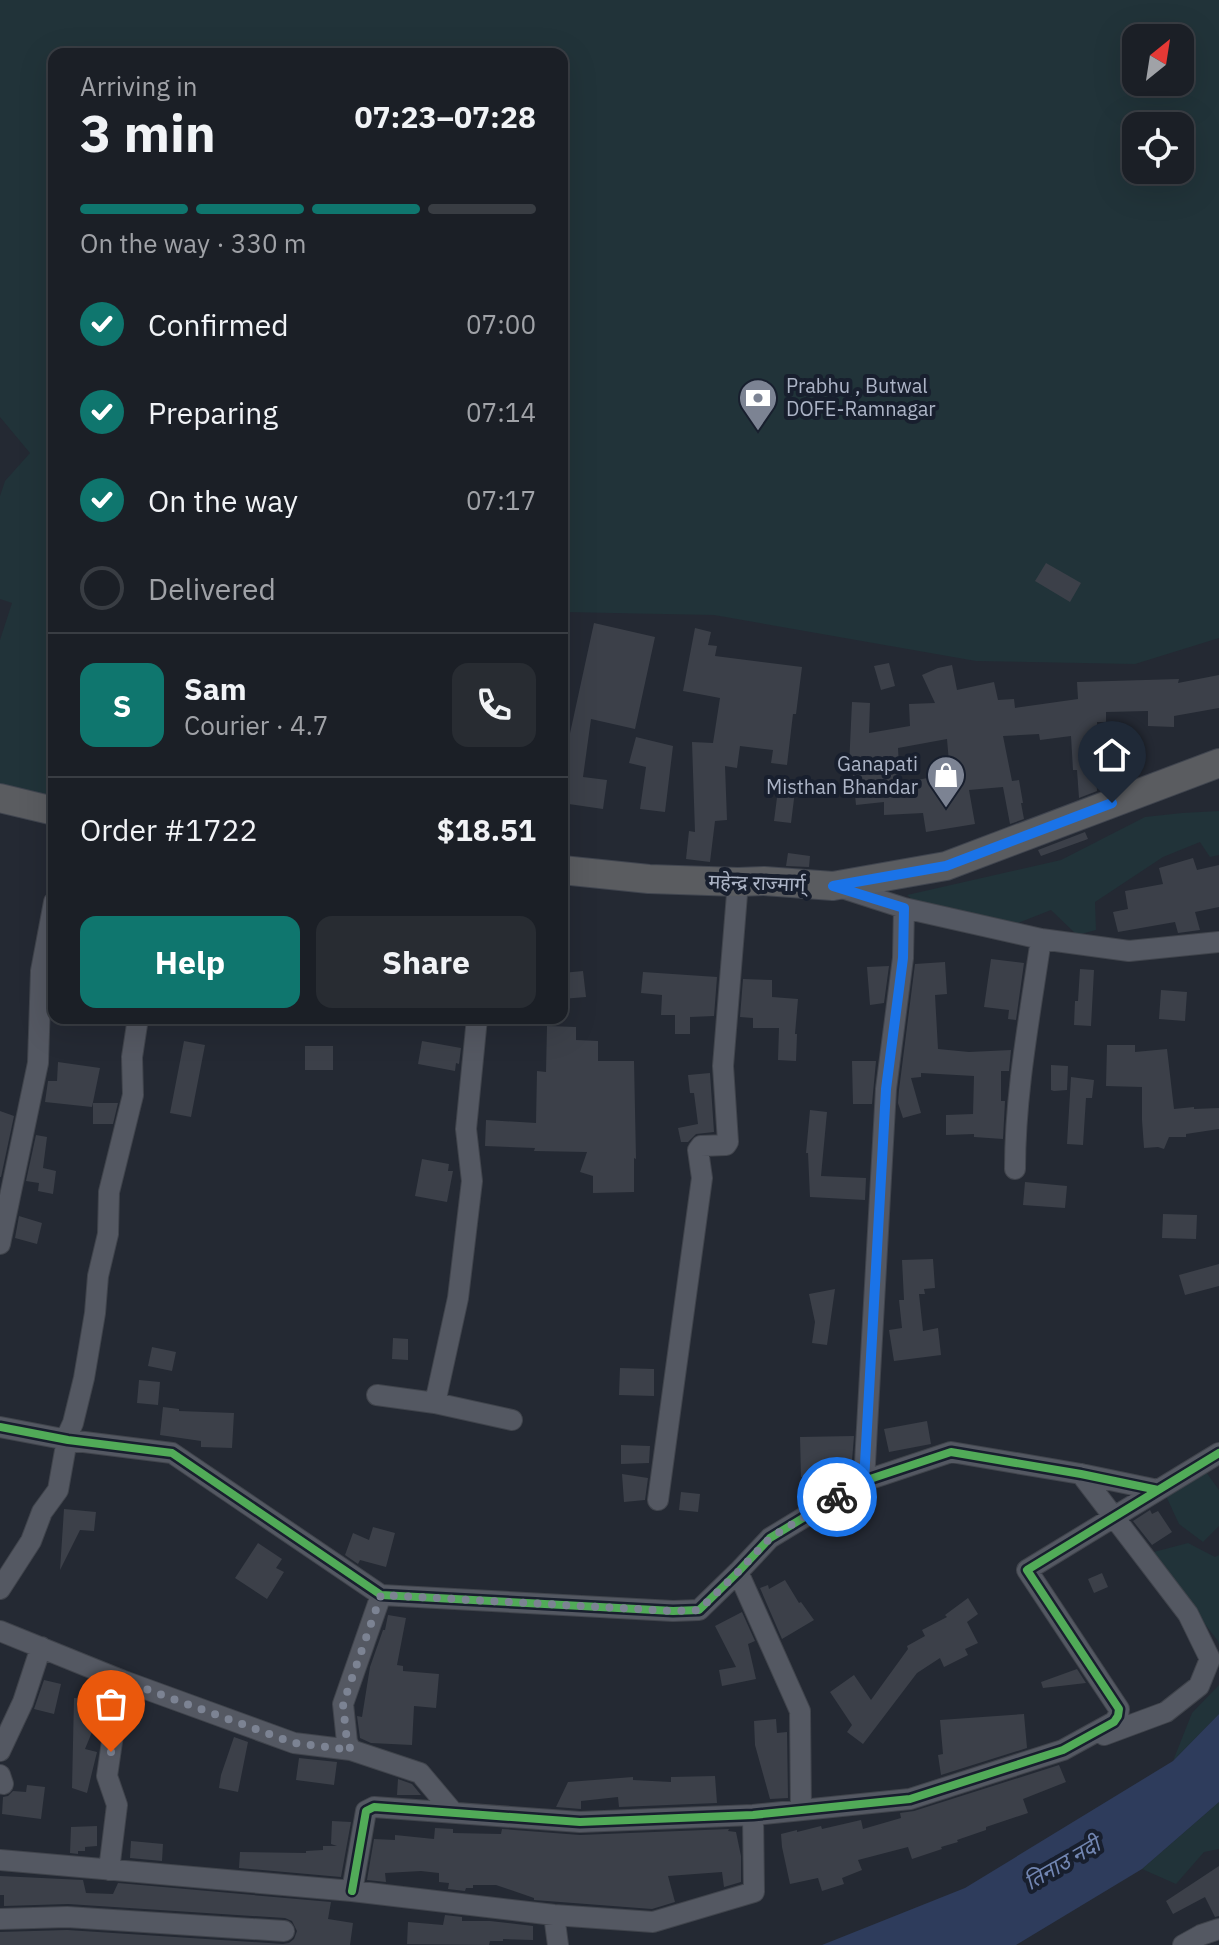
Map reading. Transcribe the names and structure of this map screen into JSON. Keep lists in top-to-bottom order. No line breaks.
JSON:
{"streets":{"highway":["महेन्द्र राज्मार्ग्"]},"water":["तिनाउ नदी"],"places":{"bank":["Prabhu , Butwal DOFE-Ramnagar"],"shop":["Ganapati Misthan Bhandar"]},"north":"top right","page":{"heading":["3 min","Arriving in","07:23–07:28"],"panel":["Sam","Courier · 4.7","Order #1722","$18.51"],"bar":"On the way · 330 m","list":[["Confirmed","07:00"],["Preparing","07:14"],["On the way","07:17"],"Delivered"],"round":"S","buttons":["Help","Share"]}}
